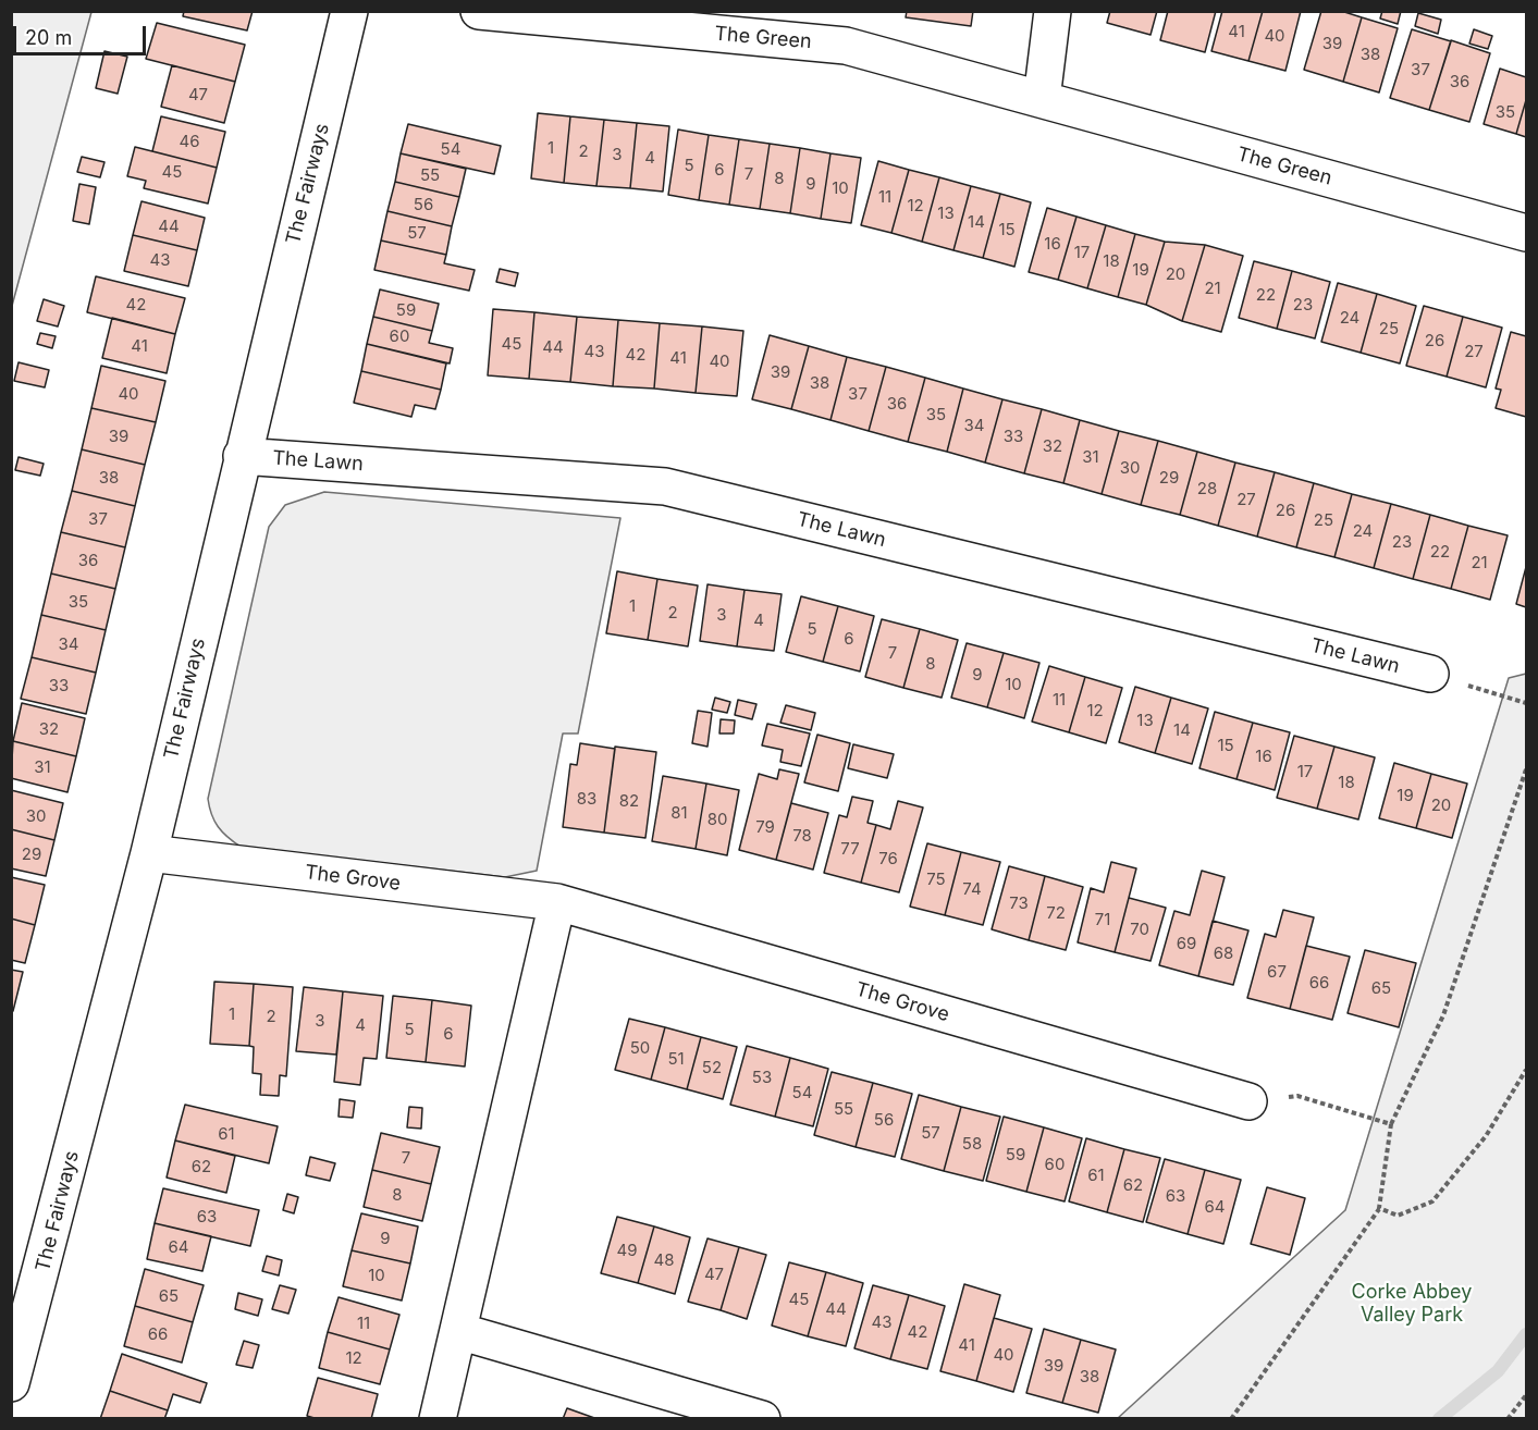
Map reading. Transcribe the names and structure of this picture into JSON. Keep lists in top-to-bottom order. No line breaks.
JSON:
{"streets":{"street":["The Green","The Fairways","The Lawn","The Grove"]},"crossings":[["The Fairways","The Lawn"],["The Fairways","The Grove"]],"parks":["Corke Abbey Valley Park"],"house_numbers":["41","40","39","38","37","36","47","35","46","1","54","2","3","4","5","6","45","7","55","8","9","10","11","56","12","13","14","44","15","57","16","17","43","18","19","20","21","22","42","23","59","24","25","60","26","45","41","44","43","27","42","41","40","39","38","40","37","36","35","34","39","33","32","31","30","38","29","28","27","26","37","25","24","23","22","36","21","35","1","2","3","4","5","6","34","7","8","9","10","33","11","12","13","32","14","15","16","31","17","18","19","83","82","20","81","30","80","79","78","77","29","76","75","74","73","72","71","70","69","68","67","66","65","1","2","3","4","5","6","50","51","52","53","54","55","56","57","61","58","59","7","60","62","61","62","8","63","64","63","9","64","49","48","47","10","65","45","44","43","11","42","66","41","40","12","39","38"],"scale_bar":"20 m"}
